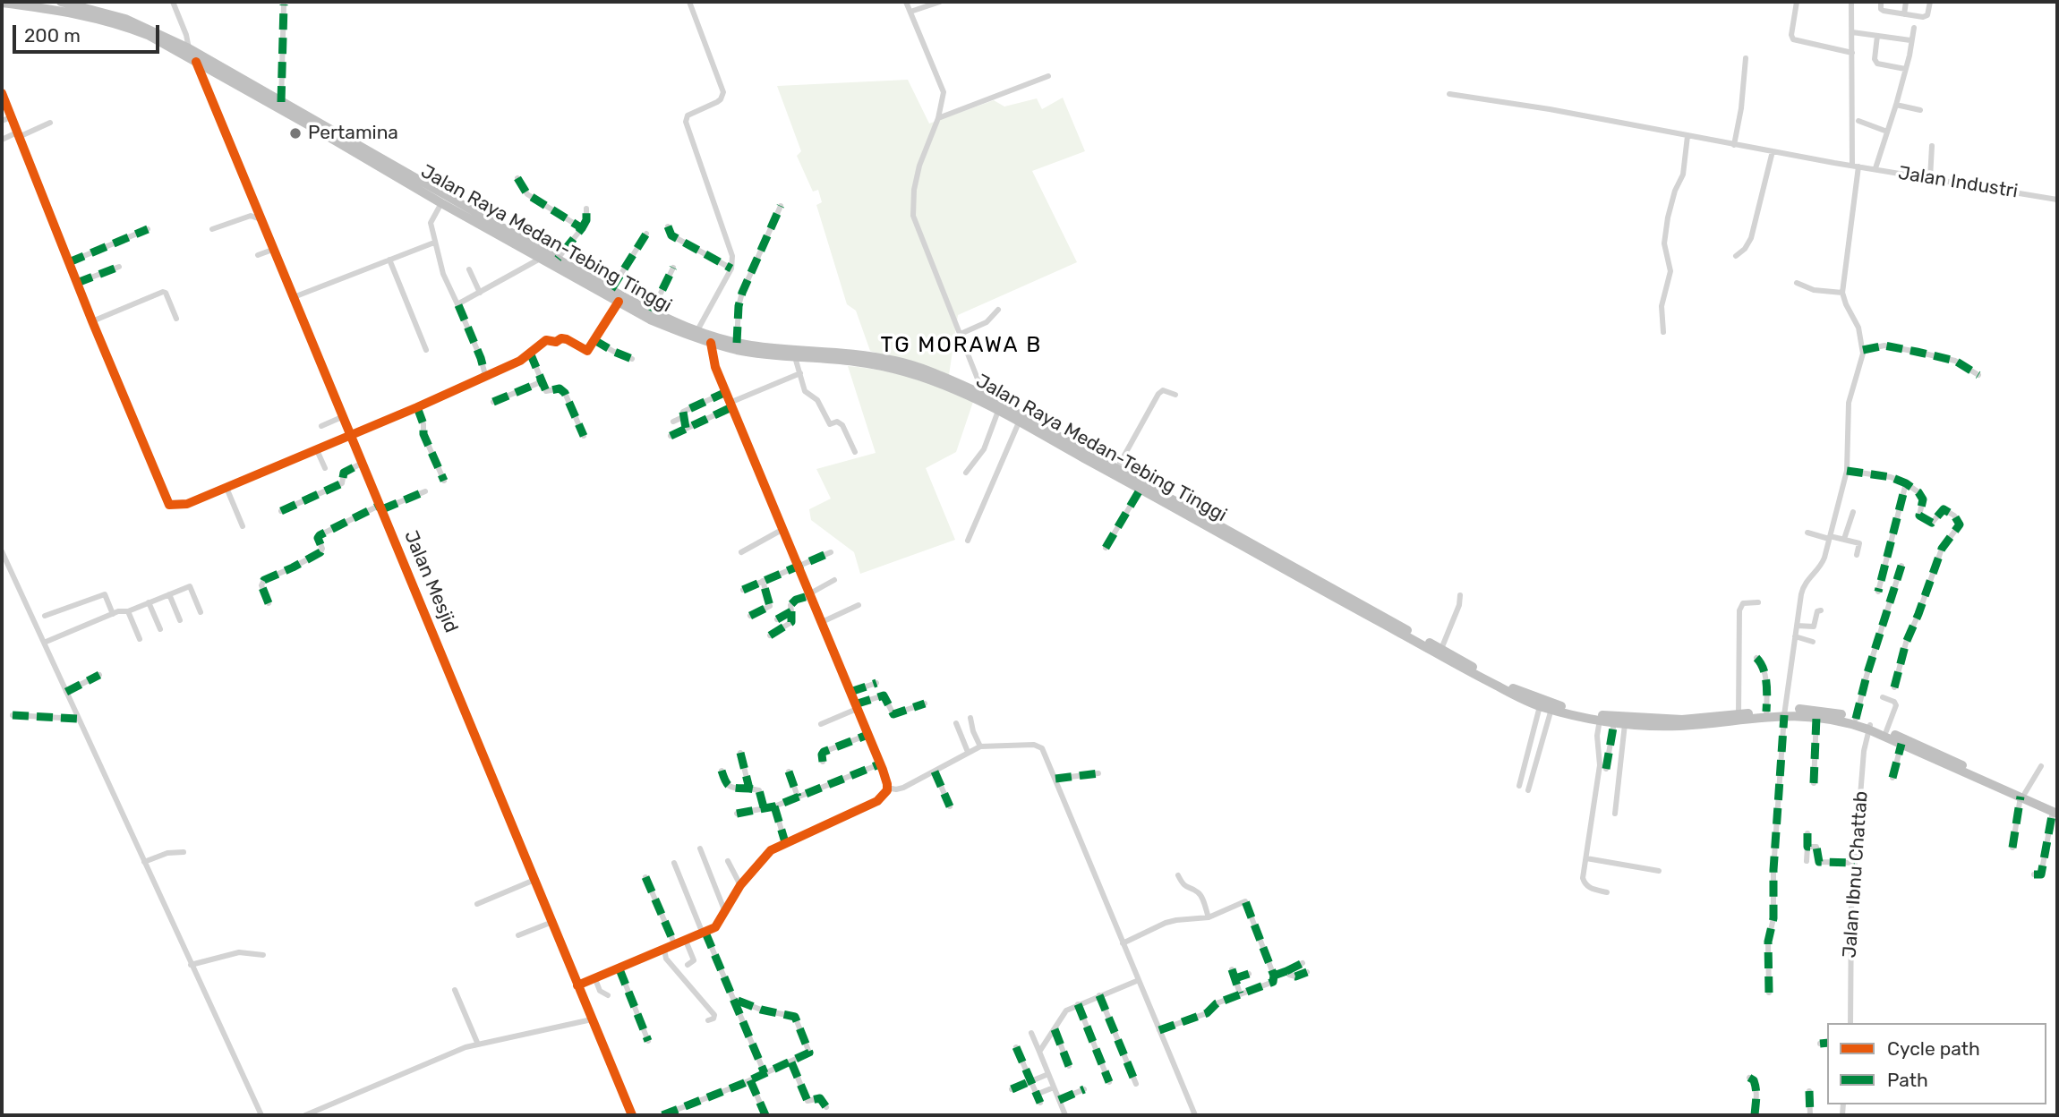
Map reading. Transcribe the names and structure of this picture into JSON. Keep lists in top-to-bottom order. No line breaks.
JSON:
{"streets":{"highway":["Jalan Raya Medan-Tebing Tinggi"],"street":["Jalan Industri","Jalan Mesjid","Jalan Ibnu Chattab"]},"crossings":[["Jalan Raya Medan-Tebing Tinggi","Jalan Mesjid"],["Jalan Raya Medan-Tebing Tinggi","Jalan Ibnu Chattab"]],"districts":["TG MORAWA B"],"places":["Pertamina"],"legend":["Cycle path","Path"],"scale_bar":"200 m"}
